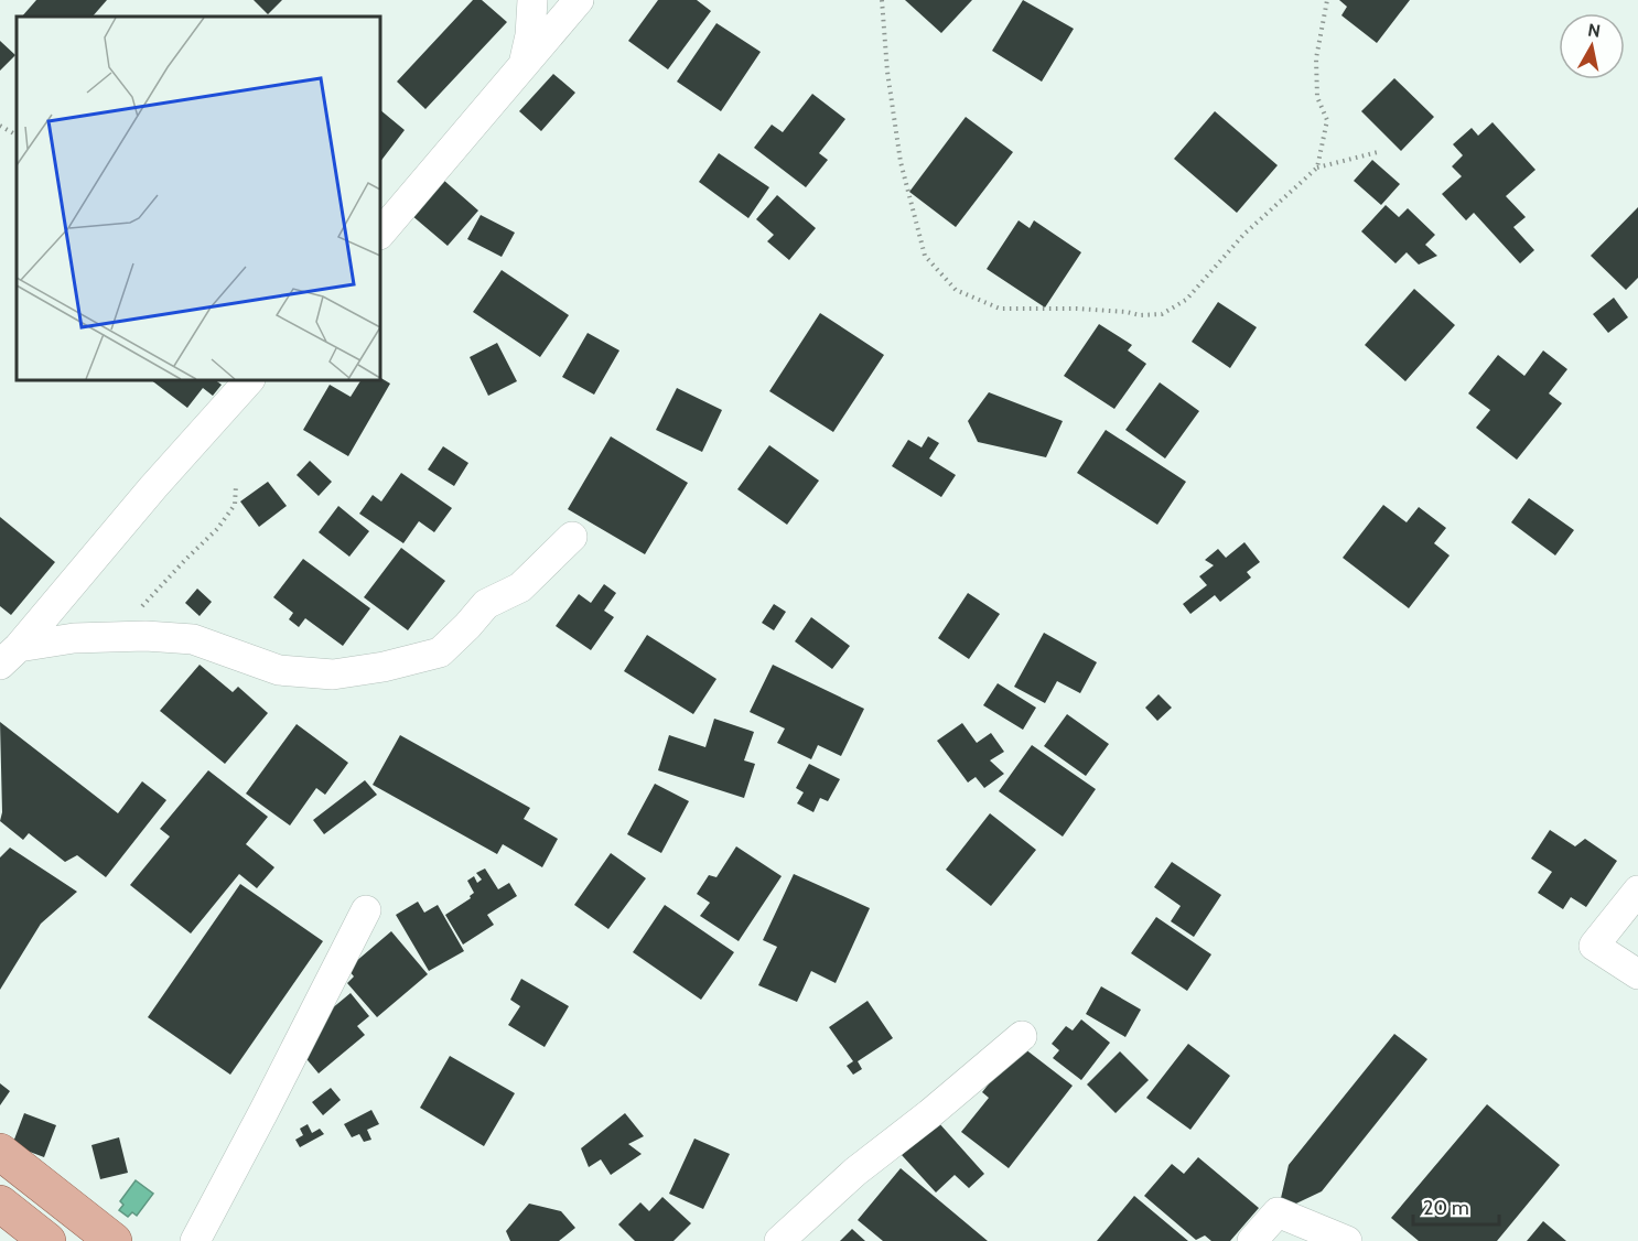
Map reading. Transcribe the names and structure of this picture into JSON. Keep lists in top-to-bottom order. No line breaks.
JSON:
{"scale_bar":"20 m","north":"top"}
